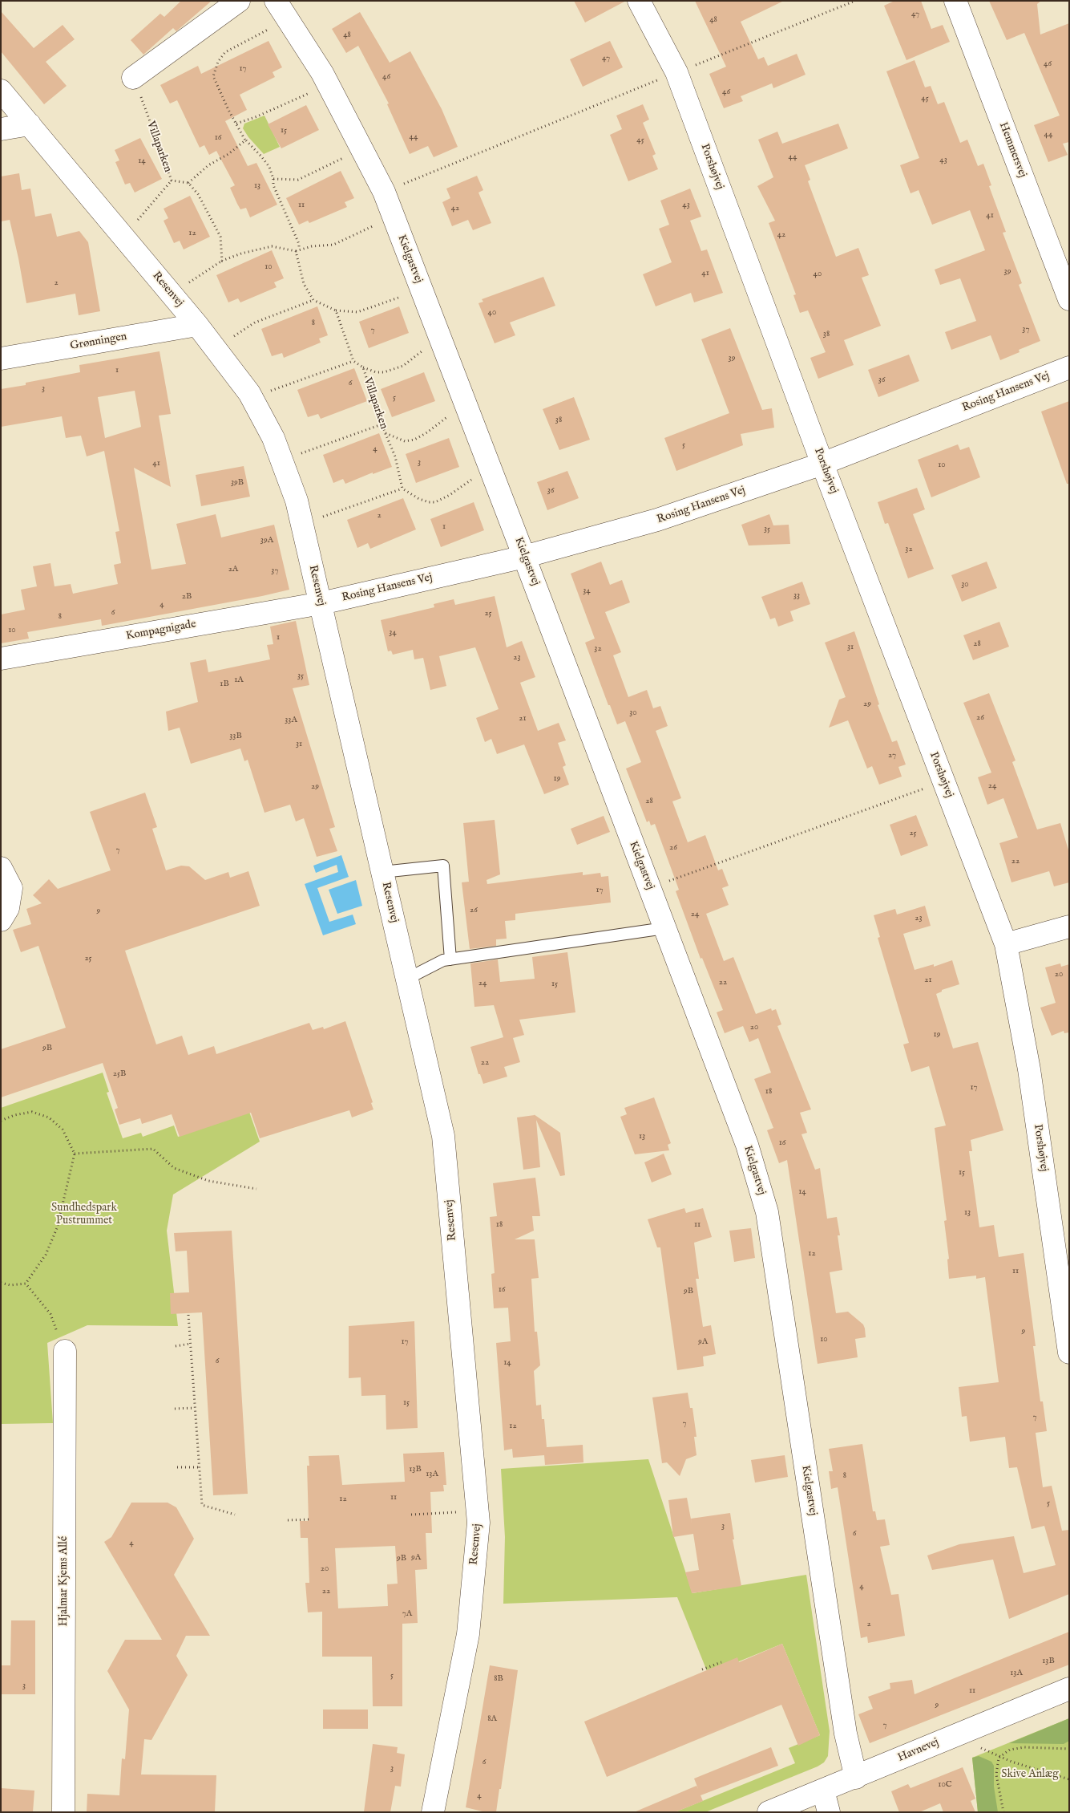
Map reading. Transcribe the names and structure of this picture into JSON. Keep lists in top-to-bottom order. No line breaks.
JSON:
{"streets":{"street":["Hemmersvej","Porshøjvej","Kielgastvej","Resenvej","Grønningen","Rosing Hansens Vej","Kompagnigade","Hjalmar Kjems Allé","Havnevej"],"path":["Villaparken"]},"crossings":[["Porshøjvej","Rosing Hansens Vej"],["Kielgastvej","Rosing Hansens Vej"],["Kielgastvej","Havnevej"],["Resenvej","Grønningen"],["Resenvej","Rosing Hansens Vej"],["Resenvej","Kompagnigade"],["Rosing Hansens Vej","Kompagnigade"]],"parks":["Sundhedspark Pustrummet","Skive Anlæg"],"house_numbers":["47","48","48","47","46","17","46","46","45","15","44","44","16","45","44","43","14","13","11","43","42","41","12","42","10","39","41","40","2","40","8","37","7","38","39","1","36","6","3","5","38","5","4","3","41","10","39B","36","2","1","35","39A","32","2A","37","30","34","33","2B","4","6","25","8","10","34","1","28","31","32","23","35","1A","1B","29","30","26","21","33A","33B","31","27","19","24","29","28","25","26","7","22","17","26","9","24","23","25","20","21","22","24","15","20","19","9B","22","25B","17","18","13","16","15","14","13","18","11","12","11","16","9B","9","10","17","9A","6","14","15","7","7","12","13B","13A","8","11","12","5","3","6","4","9A","9B","20","4","22","7A","2","13B","13A","5","8B","3","11","9","8A","7","6","3","10C","4"]}
